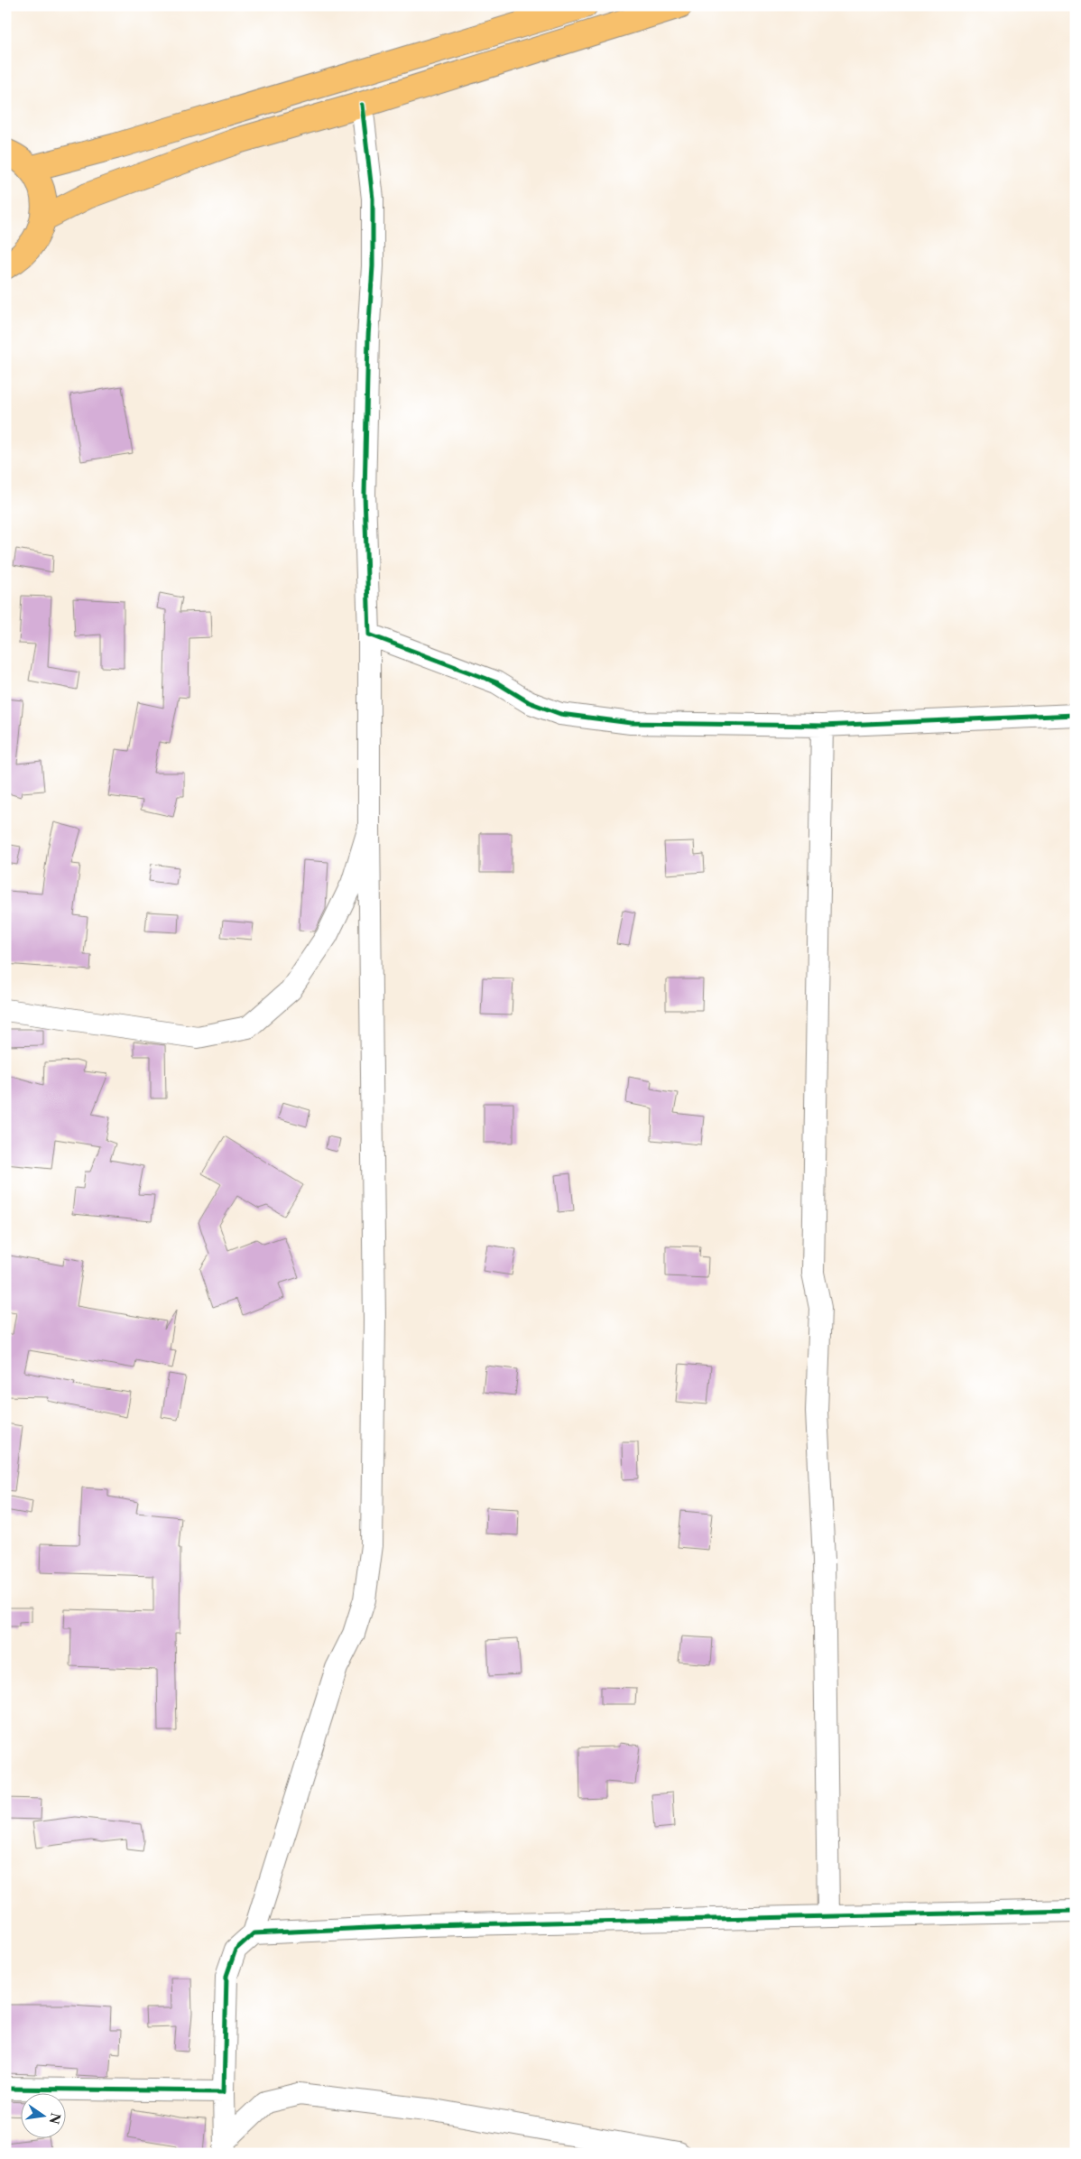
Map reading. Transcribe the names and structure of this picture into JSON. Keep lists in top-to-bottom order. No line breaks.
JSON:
{"north":"right"}
